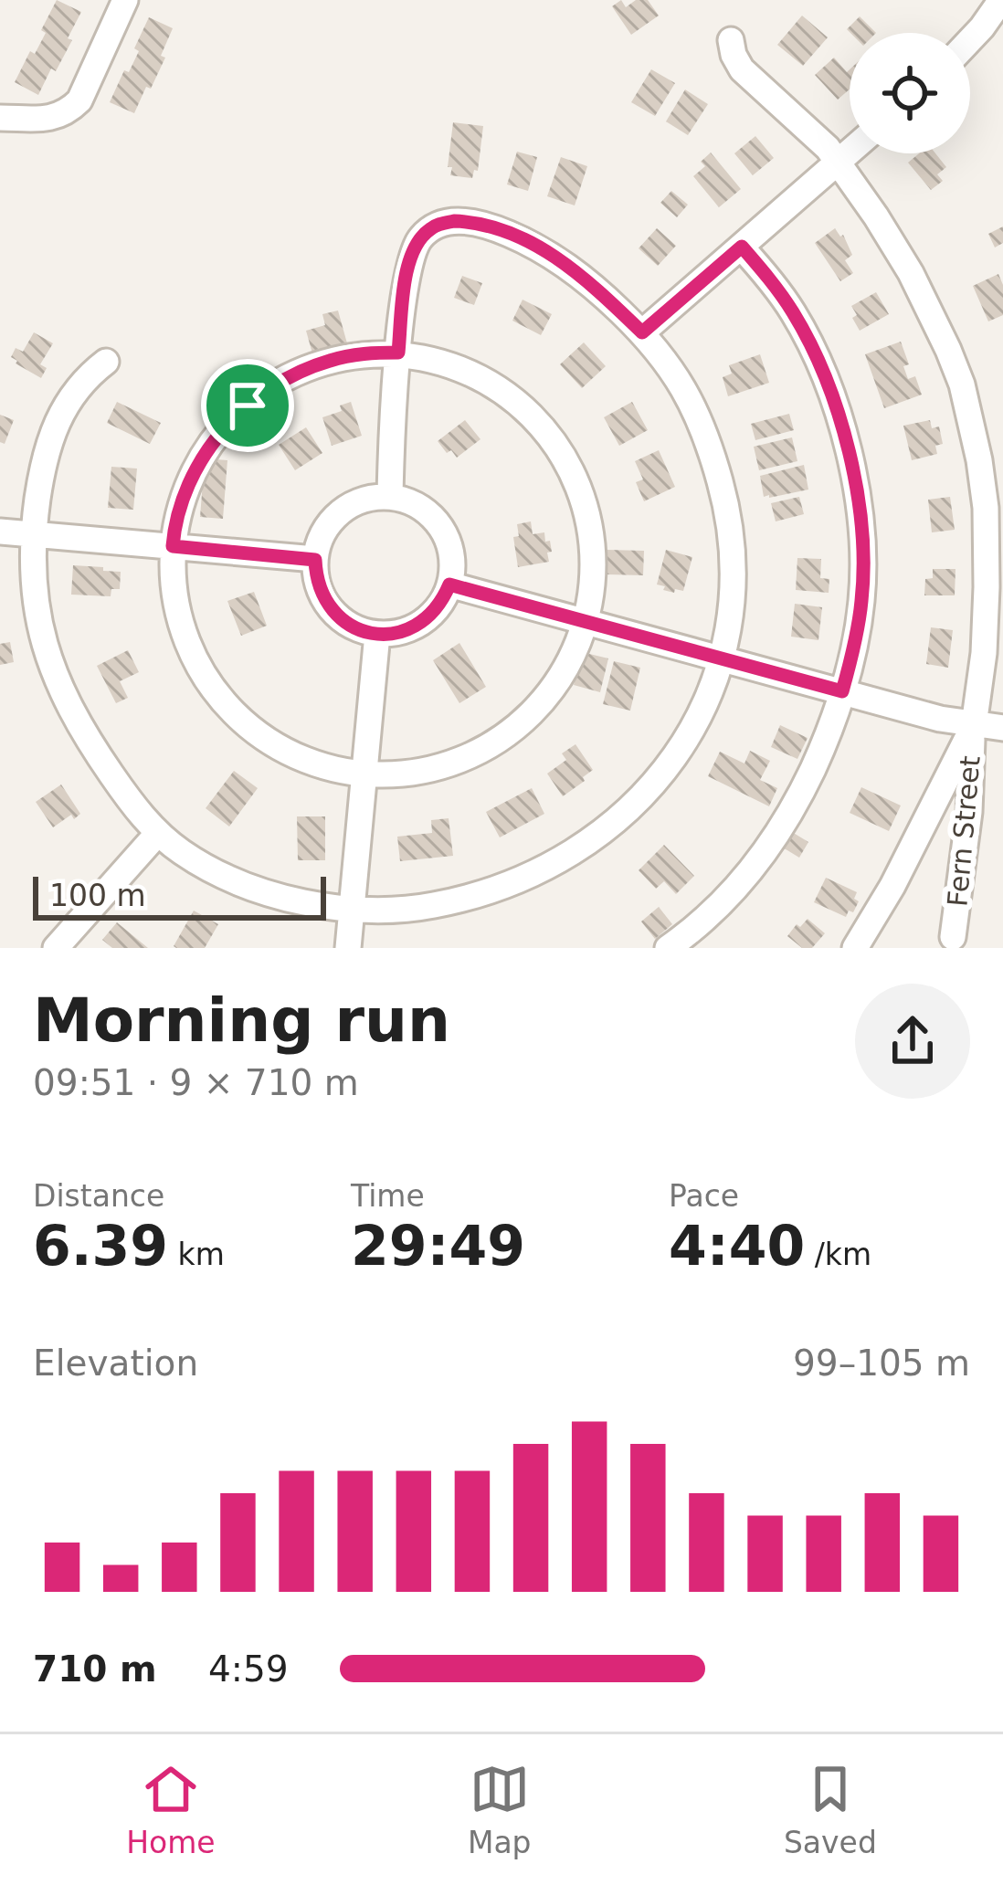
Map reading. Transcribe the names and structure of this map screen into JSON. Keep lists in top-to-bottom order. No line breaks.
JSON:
{"streets":{"street":["Fern Street"]},"scale_bar":"100 m","page":{"scale":"100 m","heading":["Morning run","09:51 · 9 × 710 m"],"stats":[["Distance","6.39 km"],["Time","29:49"],["Pace","4:40 /km"]],"chart":["Elevation","99–105 m"],"list":[{"name":"710 m","note":"4:59"}],"tabs":["Home","Map","Saved"]}}
